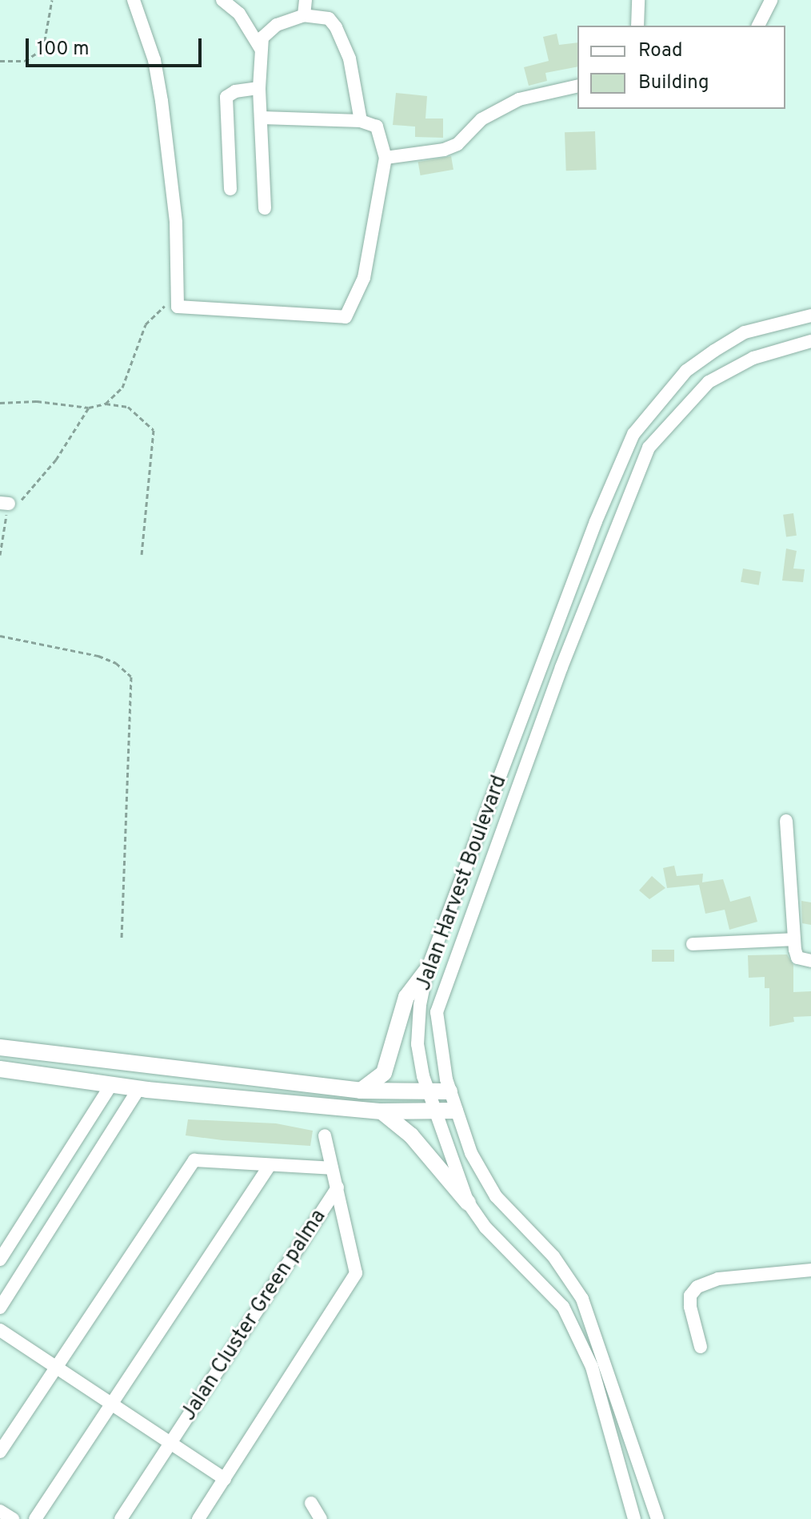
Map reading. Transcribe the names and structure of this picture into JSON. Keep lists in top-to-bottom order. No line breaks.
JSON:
{"streets":{"street":["Jalan Harvest Boulevard","Jalan Cluster Green palma"]},"legend":["Road","Building"],"scale_bar":"100 m"}
